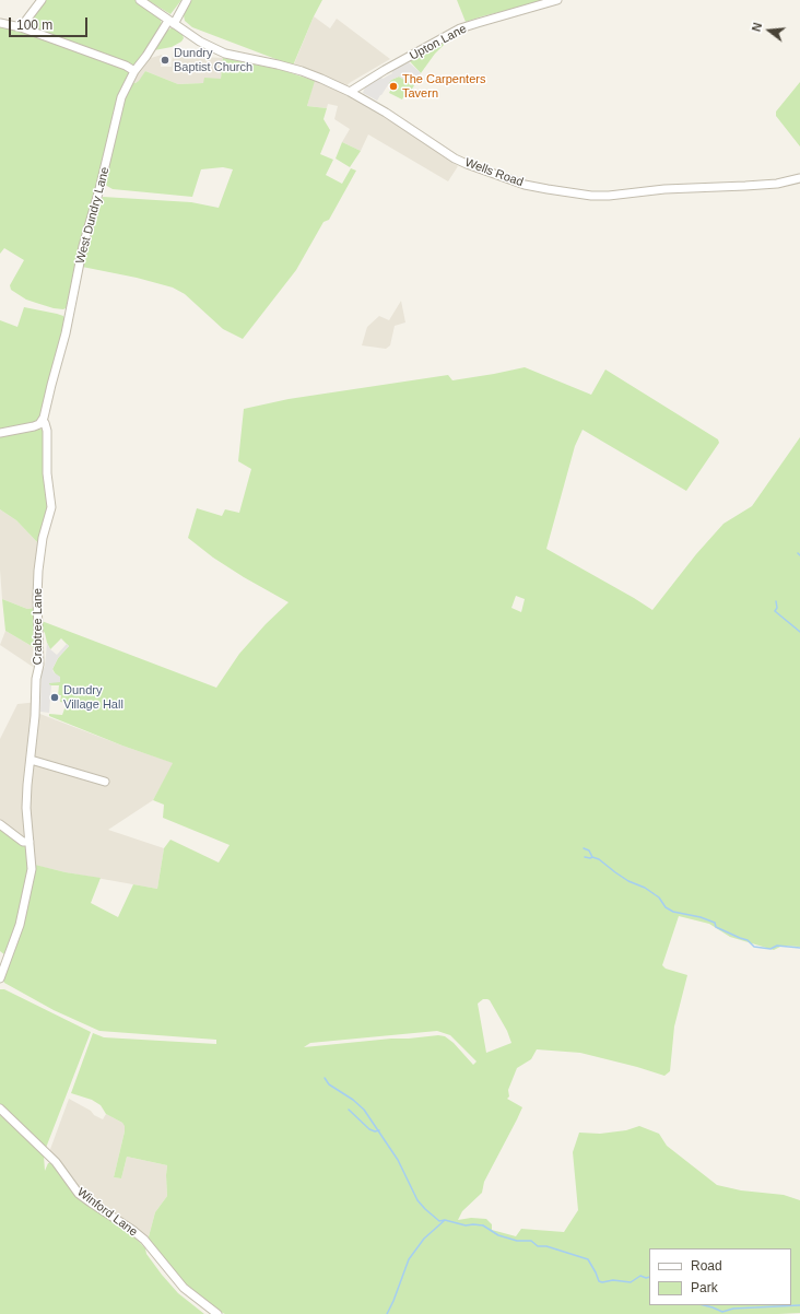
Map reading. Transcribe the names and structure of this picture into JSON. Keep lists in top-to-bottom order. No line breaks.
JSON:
{"streets":{"street":["Upton Lane","Wells Road","West Dundry Lane","Crabtree Lane","Winford Lane"]},"crossings":[["Upton Lane","Wells Road"],["Wells Road","West Dundry Lane"],["West Dundry Lane","Crabtree Lane"]],"places":["Dundry Baptist Church","The Carpenters Tavern","Dundry Village Hall"],"legend":["Road","Park"],"scale_bar":"100 m","north":"left"}
